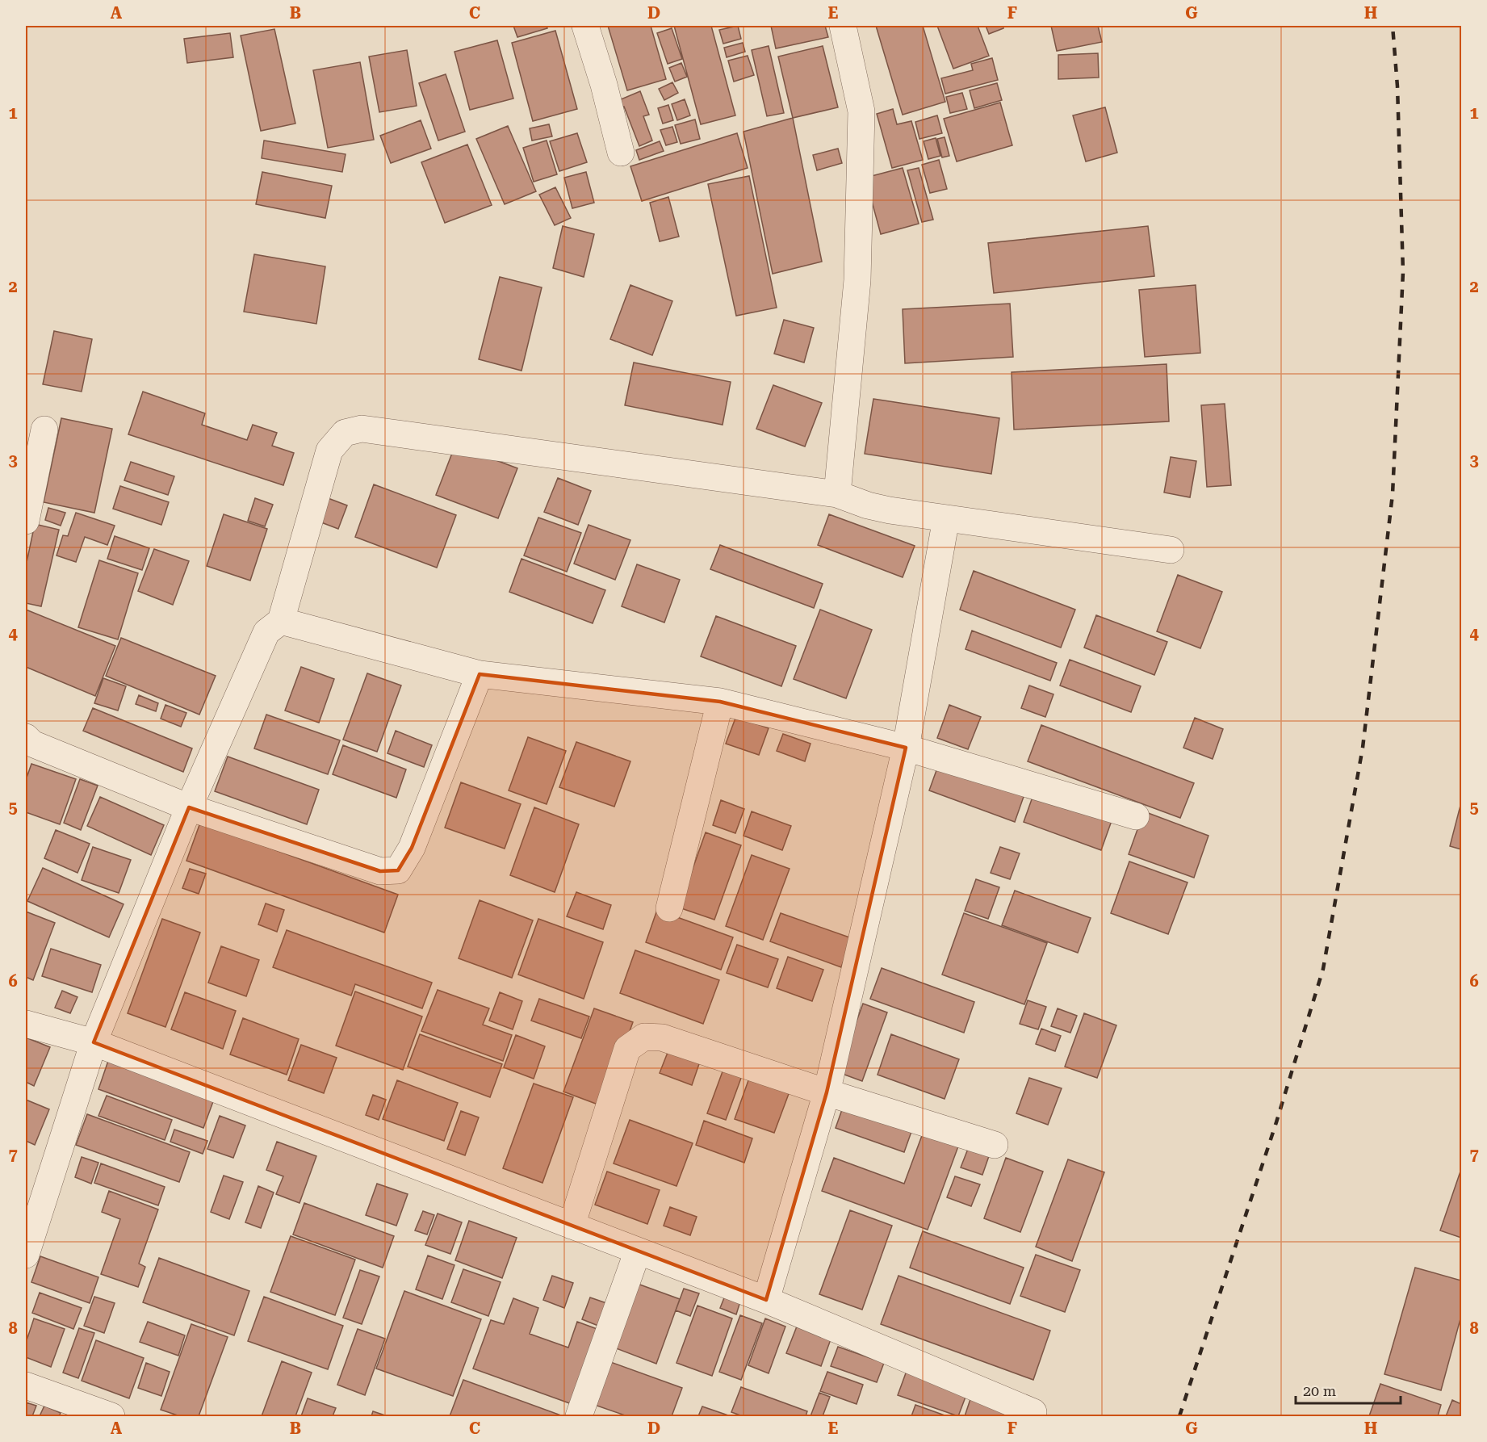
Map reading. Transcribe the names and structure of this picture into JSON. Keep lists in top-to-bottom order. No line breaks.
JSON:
{"scale_bar":"20 m","grid":{"columns":["A","B","C","D","E","F","G","H"],"rows":["1","2","3","4","5","6","7","8"]}}
